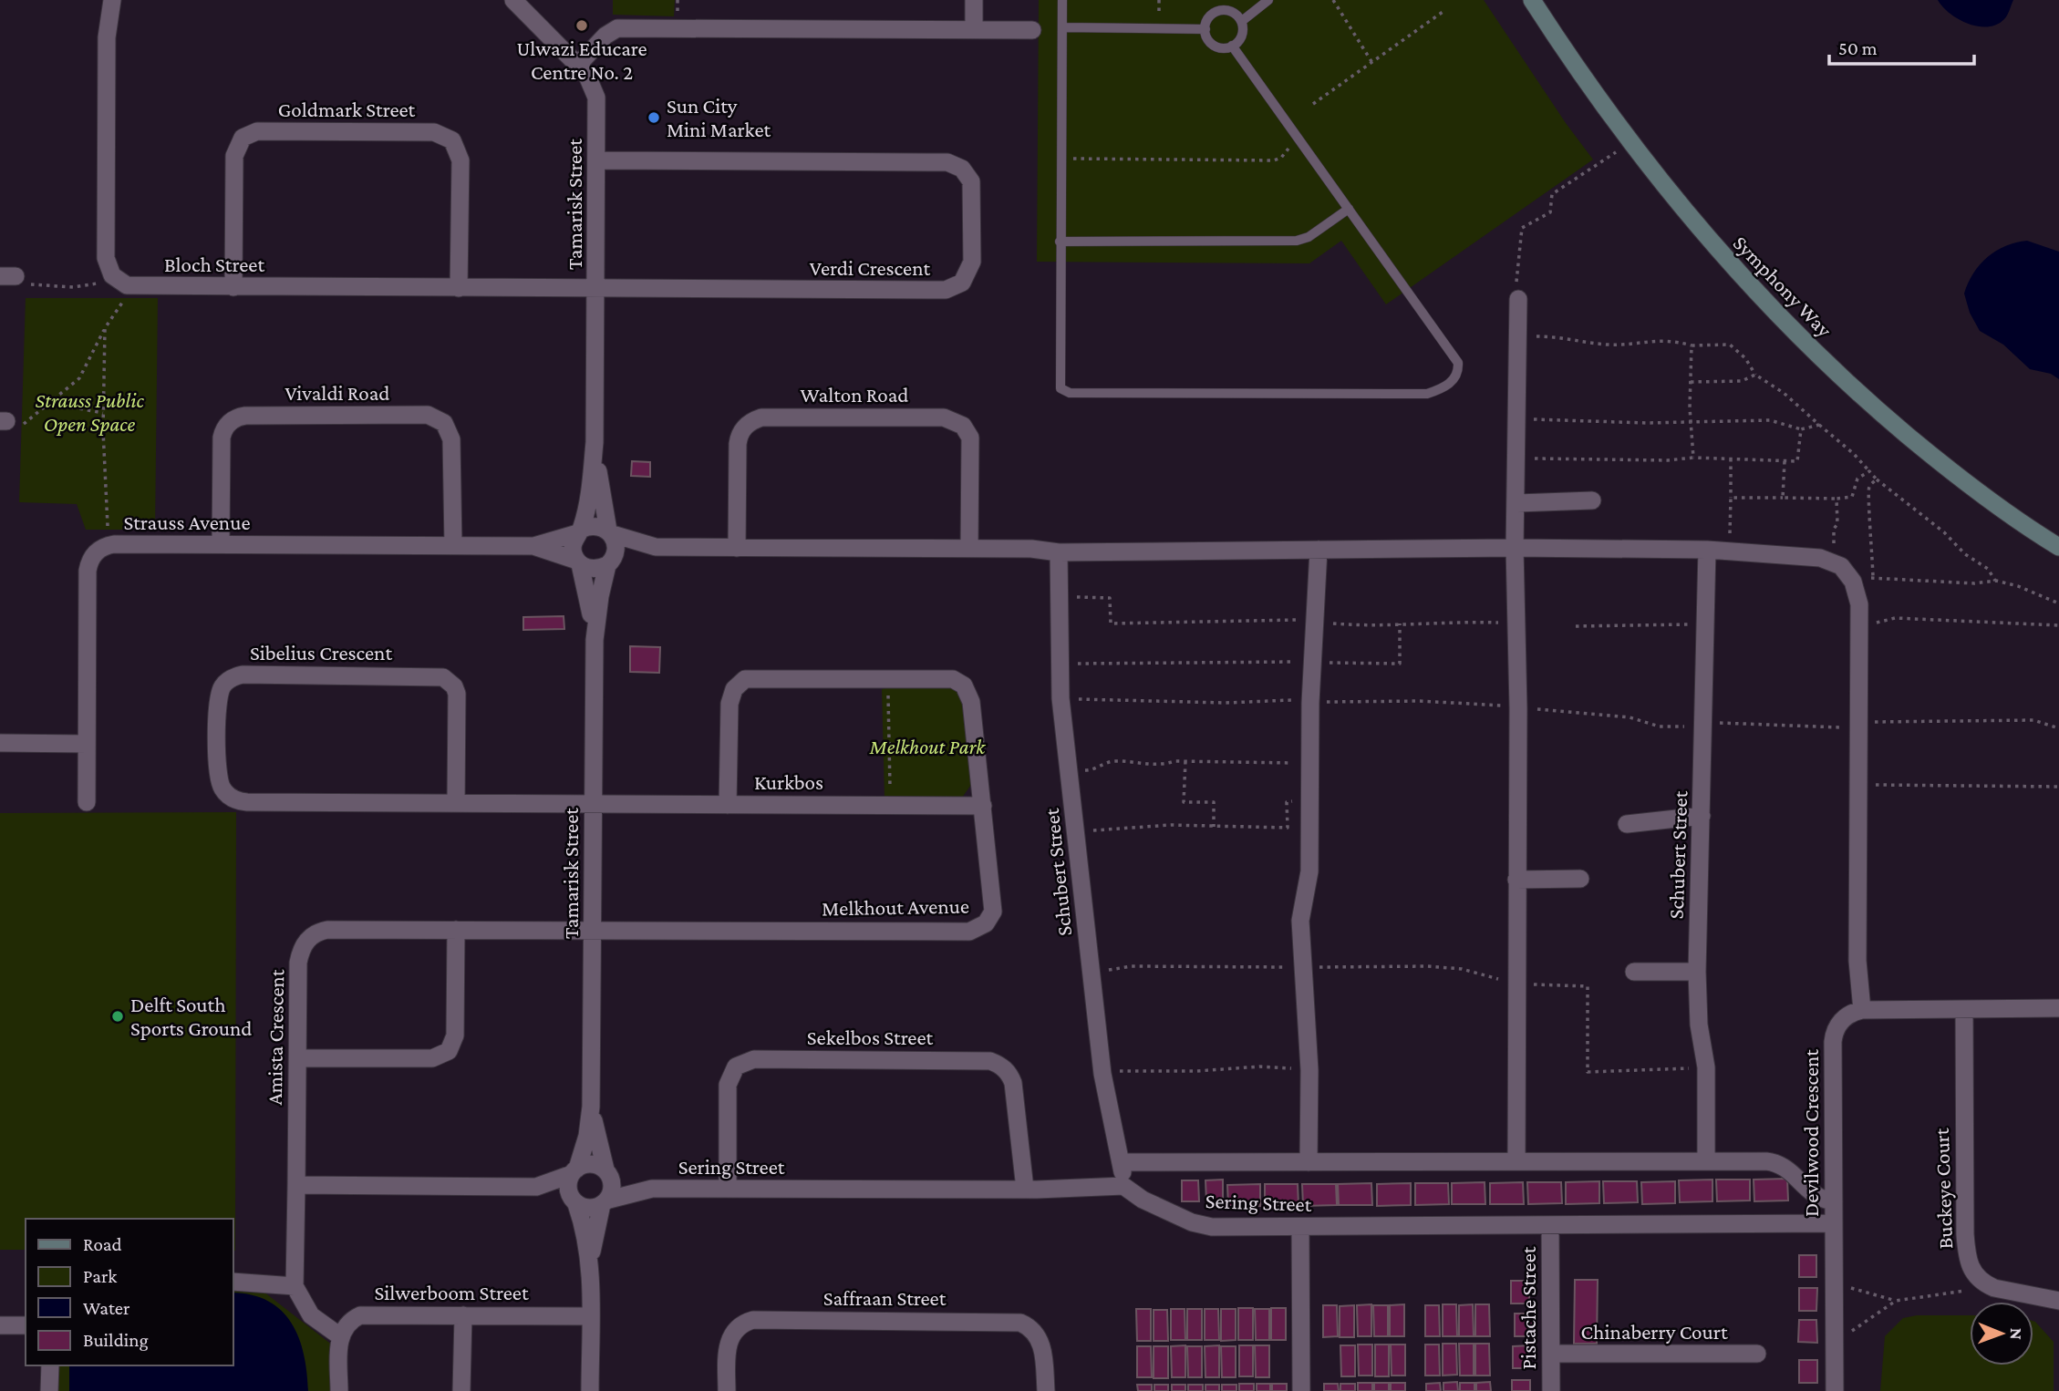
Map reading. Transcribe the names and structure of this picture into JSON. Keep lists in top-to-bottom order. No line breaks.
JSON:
{"streets":{"main road":["Symphony Way"],"street":["Goldmark Street","Tamarisk Street","Bloch Street","Verdi Crescent","Vivaldi Road","Walton Road","Strauss Avenue","Sibelius Crescent","Kurkbos","Schubert Street","Melkhout Avenue","Amista Crescent","Sekelbos Street","Devilwood Crescent","Sering Street","Buckeye Court","Silwerboom Street","Saffraan Street","Pistache Street","Chinaberry Court"]},"crossings":[["Goldmark Street","Bloch Street"],["Tamarisk Street","Bloch Street"],["Tamarisk Street","Verdi Crescent"],["Tamarisk Street","Strauss Avenue"],["Tamarisk Street","Sibelius Crescent"],["Tamarisk Street","Kurkbos"],["Tamarisk Street","Melkhout Avenue"],["Tamarisk Street","Amista Crescent"],["Tamarisk Street","Sering Street"],["Bloch Street","Verdi Crescent"],["Vivaldi Road","Strauss Avenue"],["Sibelius Crescent","Kurkbos"],["Kurkbos","Melkhout Avenue"],["Schubert Street","Sering Street"],["Melkhout Avenue","Amista Crescent"],["Sekelbos Street","Sering Street"],["Devilwood Crescent","Sering Street"],["Sering Street","Pistache Street"],["Pistache Street","Chinaberry Court"]],"parks":["Strauss Public Open Space","Melkhout Park"],"places":["Ulwazi Educare Centre No. 2","Sun City Mini Market","Delft South Sports Ground"],"legend":["Road","Park","Water","Building"],"scale_bar":"50 m","north":"right"}
